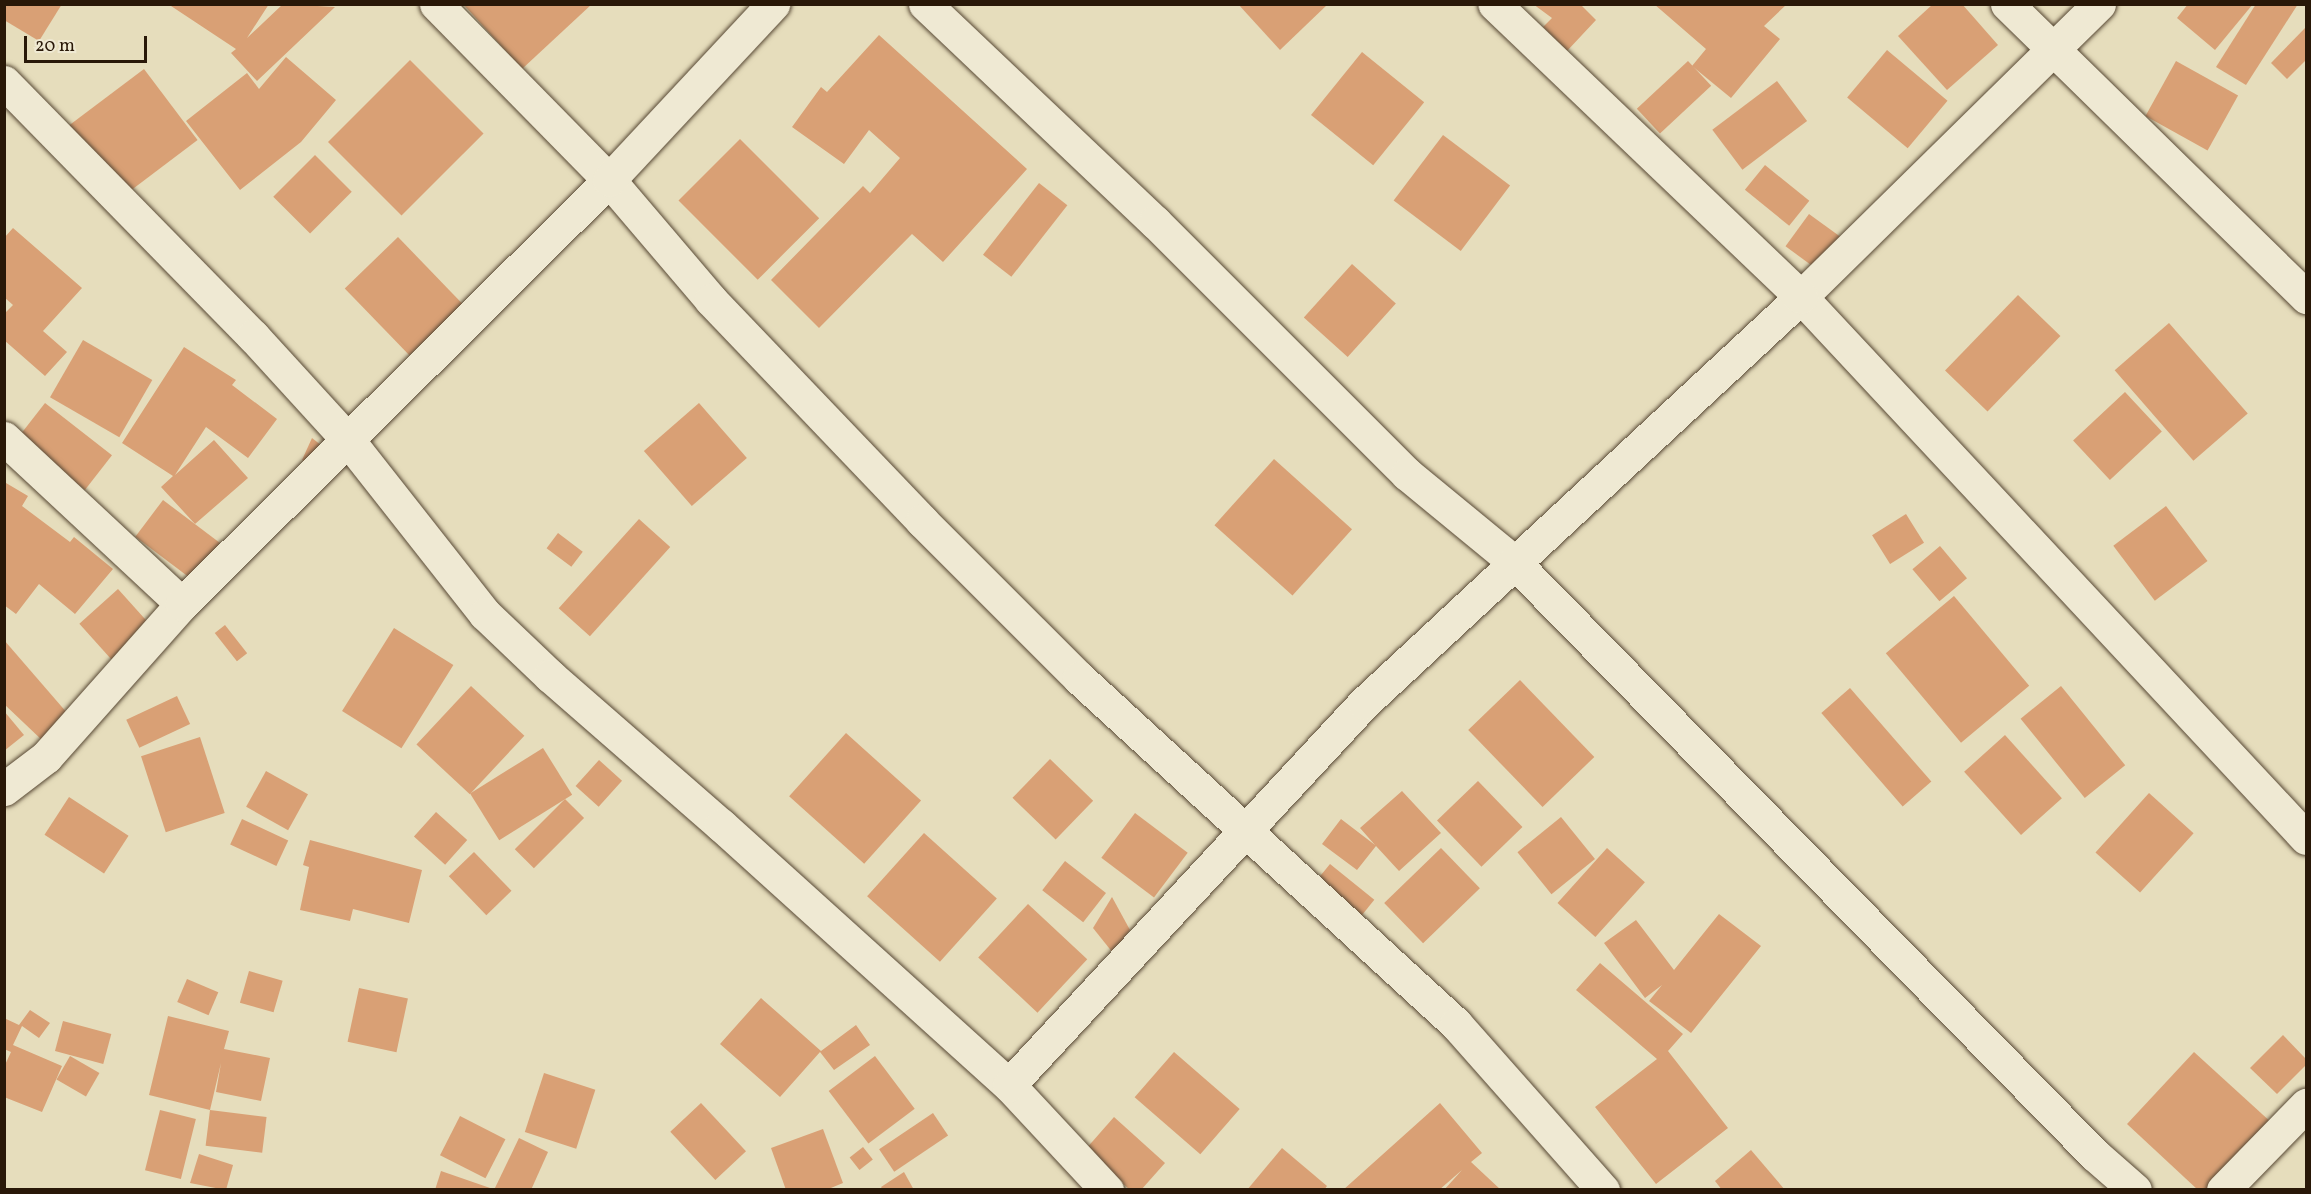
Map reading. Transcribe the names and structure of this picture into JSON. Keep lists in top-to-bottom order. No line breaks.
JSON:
{"scale_bar":"20 m"}
